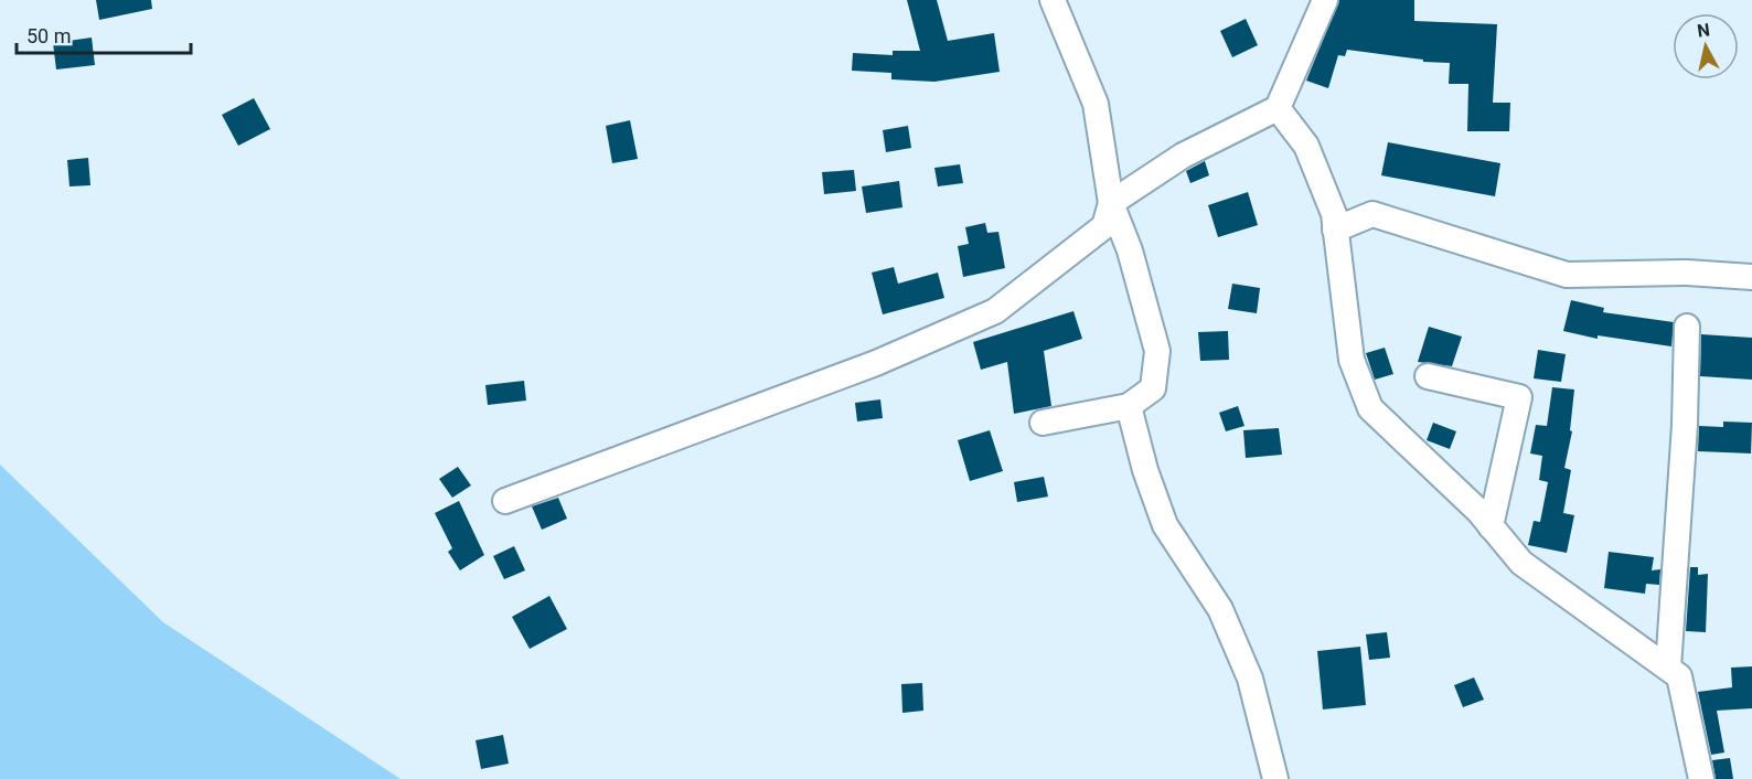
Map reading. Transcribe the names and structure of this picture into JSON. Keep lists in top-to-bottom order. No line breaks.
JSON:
{"scale_bar":"50 m","north":"top"}
